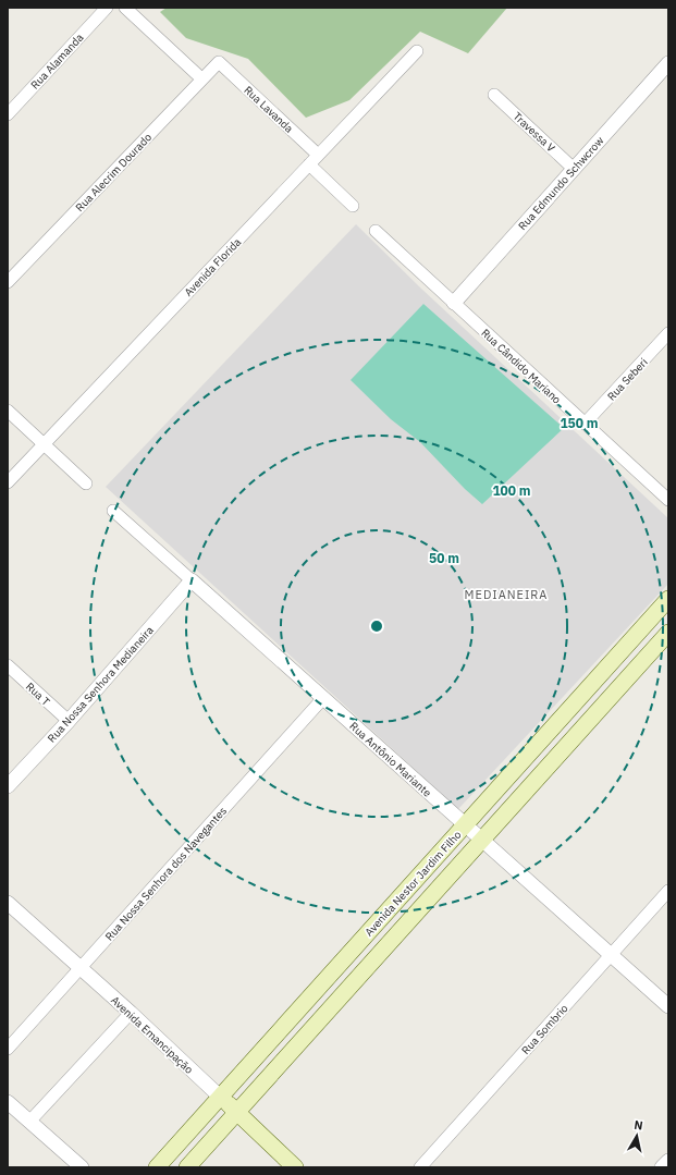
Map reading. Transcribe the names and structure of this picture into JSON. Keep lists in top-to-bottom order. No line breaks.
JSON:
{"streets":{"main road":["Avenida Nestor Jardim Filho","Avenida Emancipação"],"street":["Rua Alamanda","Rua Lavanda","Travessa V","Rua Alecrim Dourado","Rua Edmundo Schwcrow","Avenida Florida","Rua Cândido Mariano","Rua Seberi","Rua Nossa Senhora Medianeira","Rua T","Rua Antônio Mariante","Rua Nossa Senhora dos Navegantes","Rua Sombrio"]},"crossings":[["Rua Lavanda","Rua Alecrim Dourado"],["Rua Lavanda","Avenida Florida"],["Travessa V","Rua Edmundo Schwcrow"],["Rua Edmundo Schwcrow","Rua Cândido Mariano"],["Rua Cândido Mariano","Rua Seberi"],["Rua Nossa Senhora Medianeira","Rua T"],["Rua Nossa Senhora Medianeira","Rua Antônio Mariante"],["Rua Antônio Mariante","Rua Nossa Senhora dos Navegantes"],["Rua Antônio Mariante","Avenida Nestor Jardim Filho"],["Rua Antônio Mariante","Rua Sombrio"],["Rua Nossa Senhora dos Navegantes","Avenida Emancipação"],["Avenida Nestor Jardim Filho","Avenida Emancipação"]],"districts":["MEDIANEIRA"],"north":"top","rings":["150 m","100 m","50 m"]}
